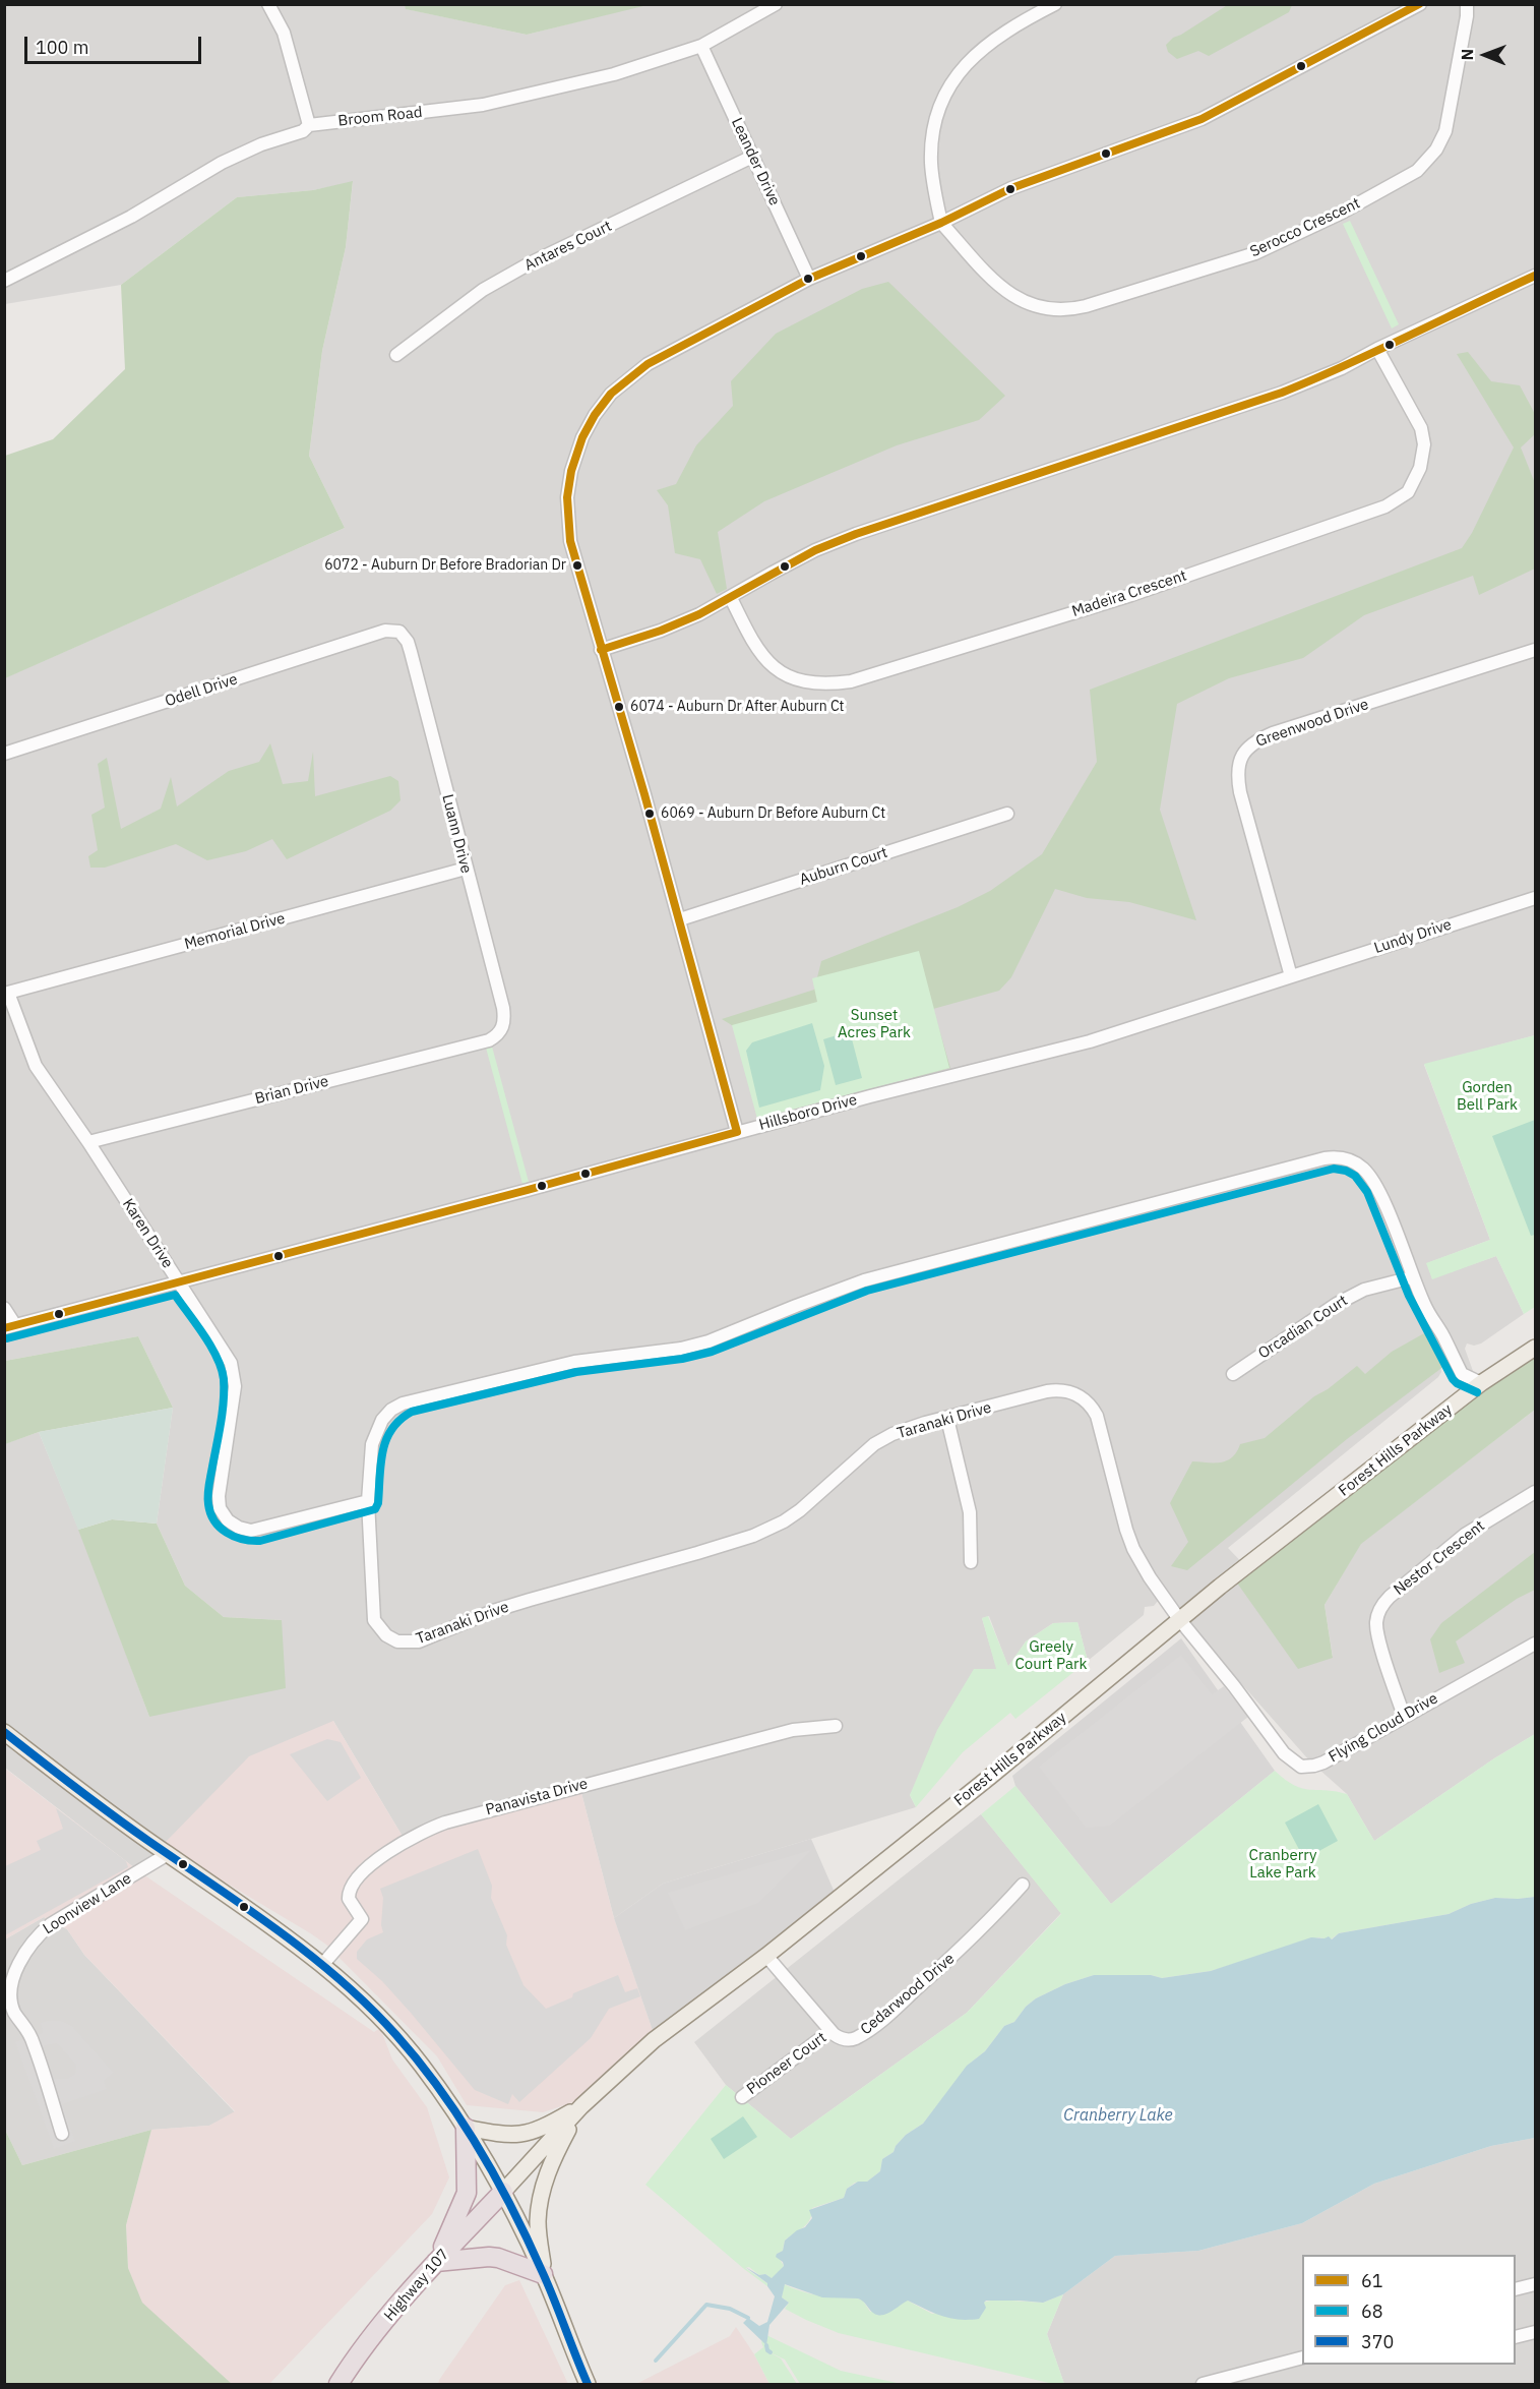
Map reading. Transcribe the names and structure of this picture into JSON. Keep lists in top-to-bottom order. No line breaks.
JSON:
{"streets":{"highway":["Highway 107"],"main road":["Forest Hills Parkway"],"street":["Broom Road","Leander Drive","Serocco Crescent","Antares Court","Madeira Crescent","Odell Drive","Greenwood Drive","Luann Drive","Auburn Court","Memorial Drive","Lundy Drive","Brian Drive","Hillsboro Drive","Karen Drive","Orcadian Court","Taranaki Drive","Nestor Crescent","Flying Cloud Drive","Panavista Drive","Loonview Lane","Cedarwood Drive","Pioneer Court"]},"crossings":[["Broom Road","Leander Drive"],["Leander Drive","Antares Court"],["Odell Drive","Luann Drive"],["Greenwood Drive","Lundy Drive"],["Greenwood Drive","Hillsboro Drive"],["Luann Drive","Memorial Drive"],["Luann Drive","Brian Drive"],["Memorial Drive","Karen Drive"],["Lundy Drive","Hillsboro Drive"],["Brian Drive","Karen Drive"],["Hillsboro Drive","Karen Drive"],["Karen Drive","Taranaki Drive"],["Orcadian Court","Taranaki Drive"],["Taranaki Drive","Forest Hills Parkway"],["Taranaki Drive","Flying Cloud Drive"],["Forest Hills Parkway","Flying Cloud Drive"],["Forest Hills Parkway","Highway 107"],["Nestor Crescent","Flying Cloud Drive"],["Cedarwood Drive","Pioneer Court"]],"water":["Cranberry Lake"],"parks":["Sunset Acres Park","Gorden Bell Park","Greely Court Park","Cranberry Lake Park"],"places":["6072 - Auburn Dr Before Bradorian Dr","6074 - Auburn Dr After Auburn Ct","6069 - Auburn Dr Before Auburn Ct"],"lines":["transit line 61","transit line 68","transit line 370"],"legend":["61","68","370"],"scale_bar":"100 m","north":"left"}
